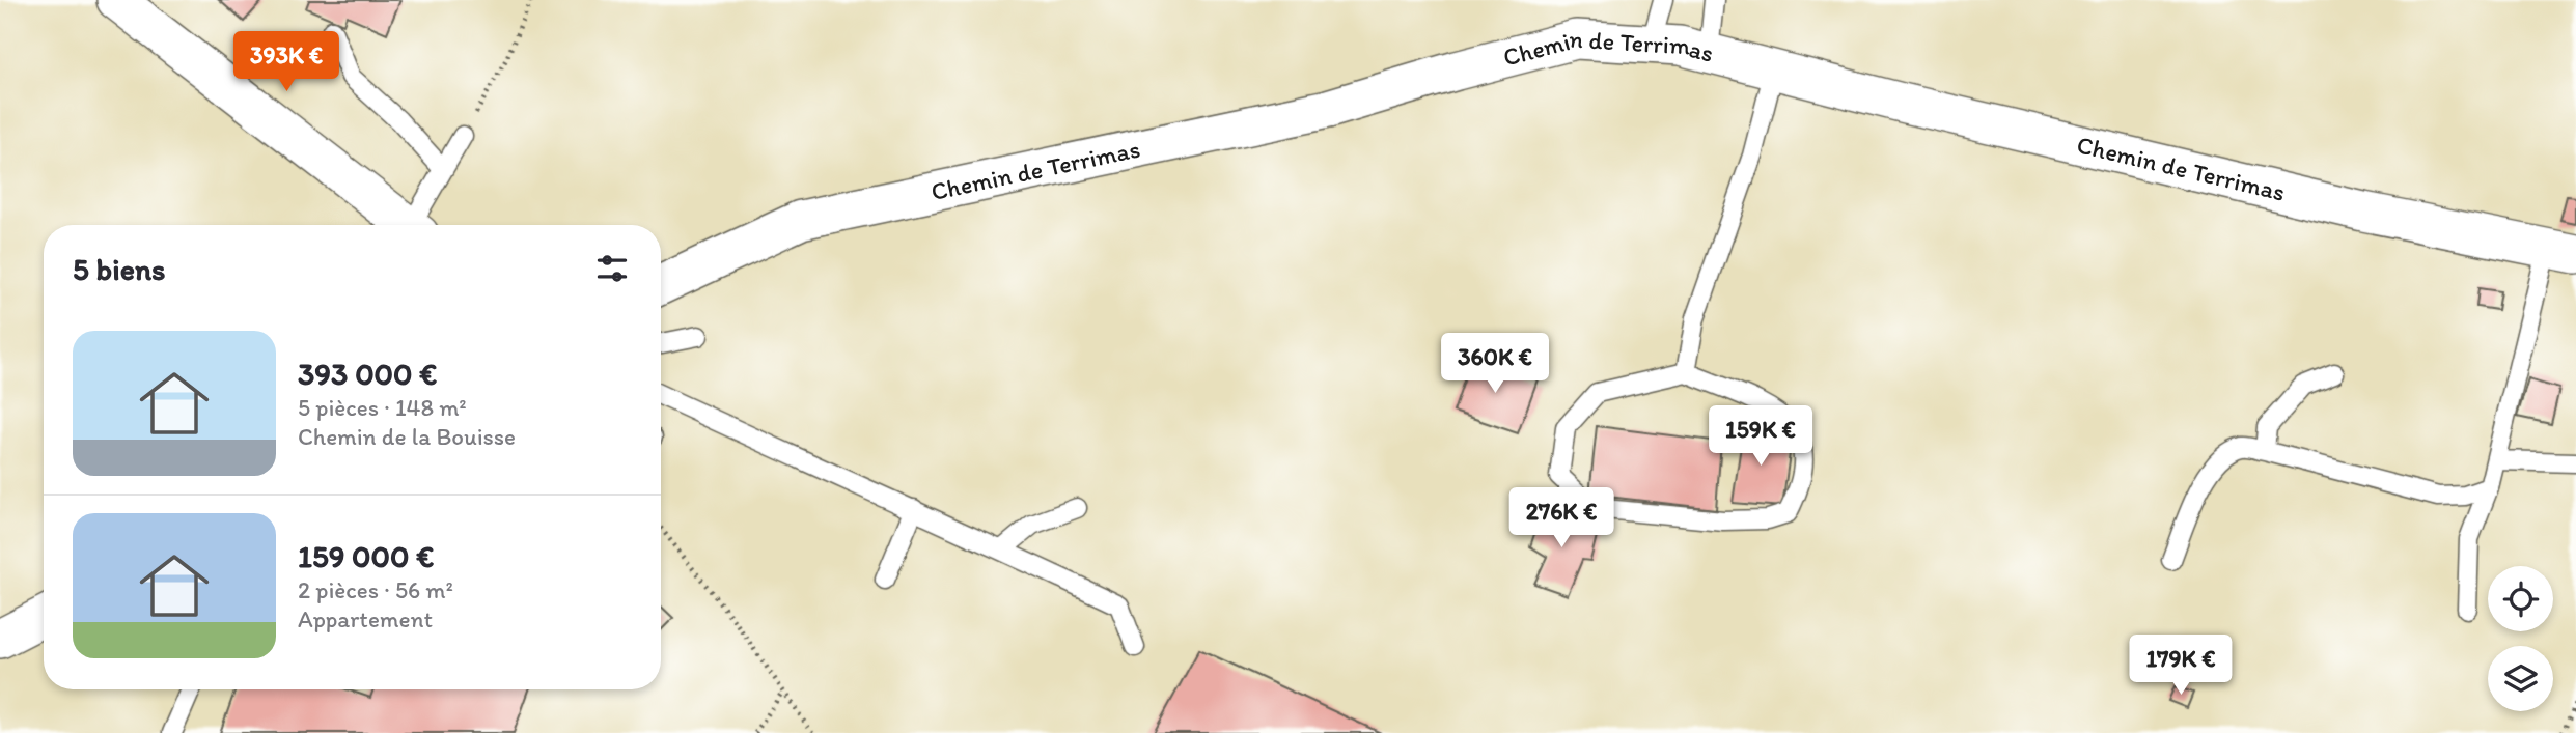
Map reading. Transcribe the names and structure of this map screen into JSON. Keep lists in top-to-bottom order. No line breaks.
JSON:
{"streets":{"street":["Chemin de Terrimas"]},"page":{"price":["393K €","360K €","159K €","276K €","179K €"],"heading":"5 biens","list":[{"name":"393 000 €","note":"5 pièces · 148 m² · Chemin de la Bouisse"},{"name":"159 000 €","note":"2 pièces · 56 m² · Appartement"}]}}
